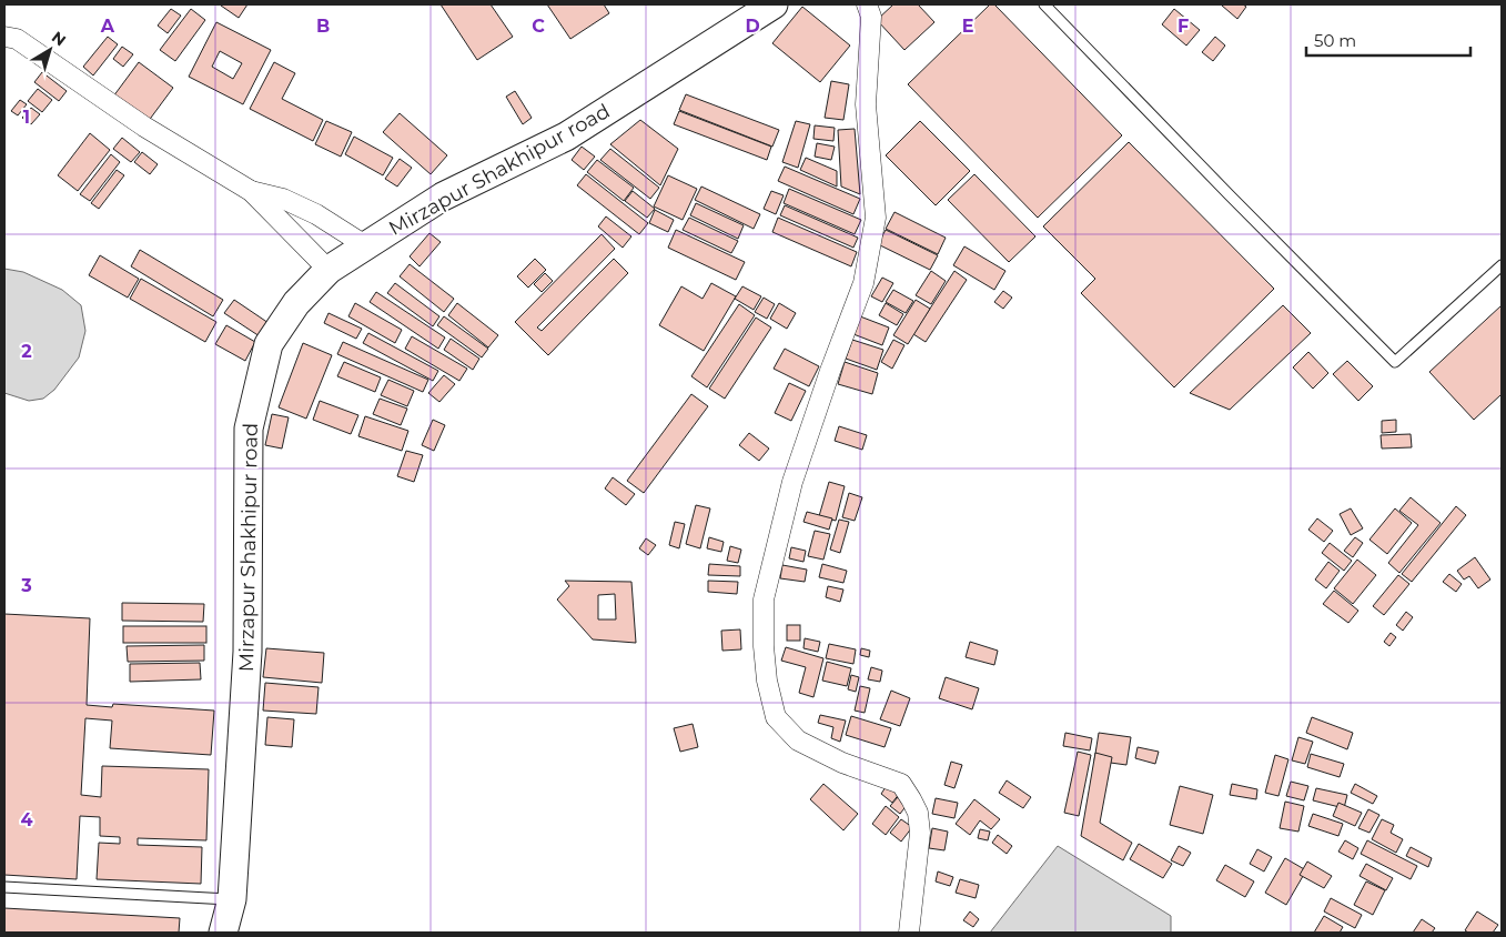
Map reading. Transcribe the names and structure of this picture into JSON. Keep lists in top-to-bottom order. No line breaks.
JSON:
{"streets":{"main road":["Mirzapur Shakhipur road"]},"scale_bar":"50 m","north":"top right","grid":{"columns":["A","B","C","D","E","F"],"rows":["1","2","3","4"]}}
